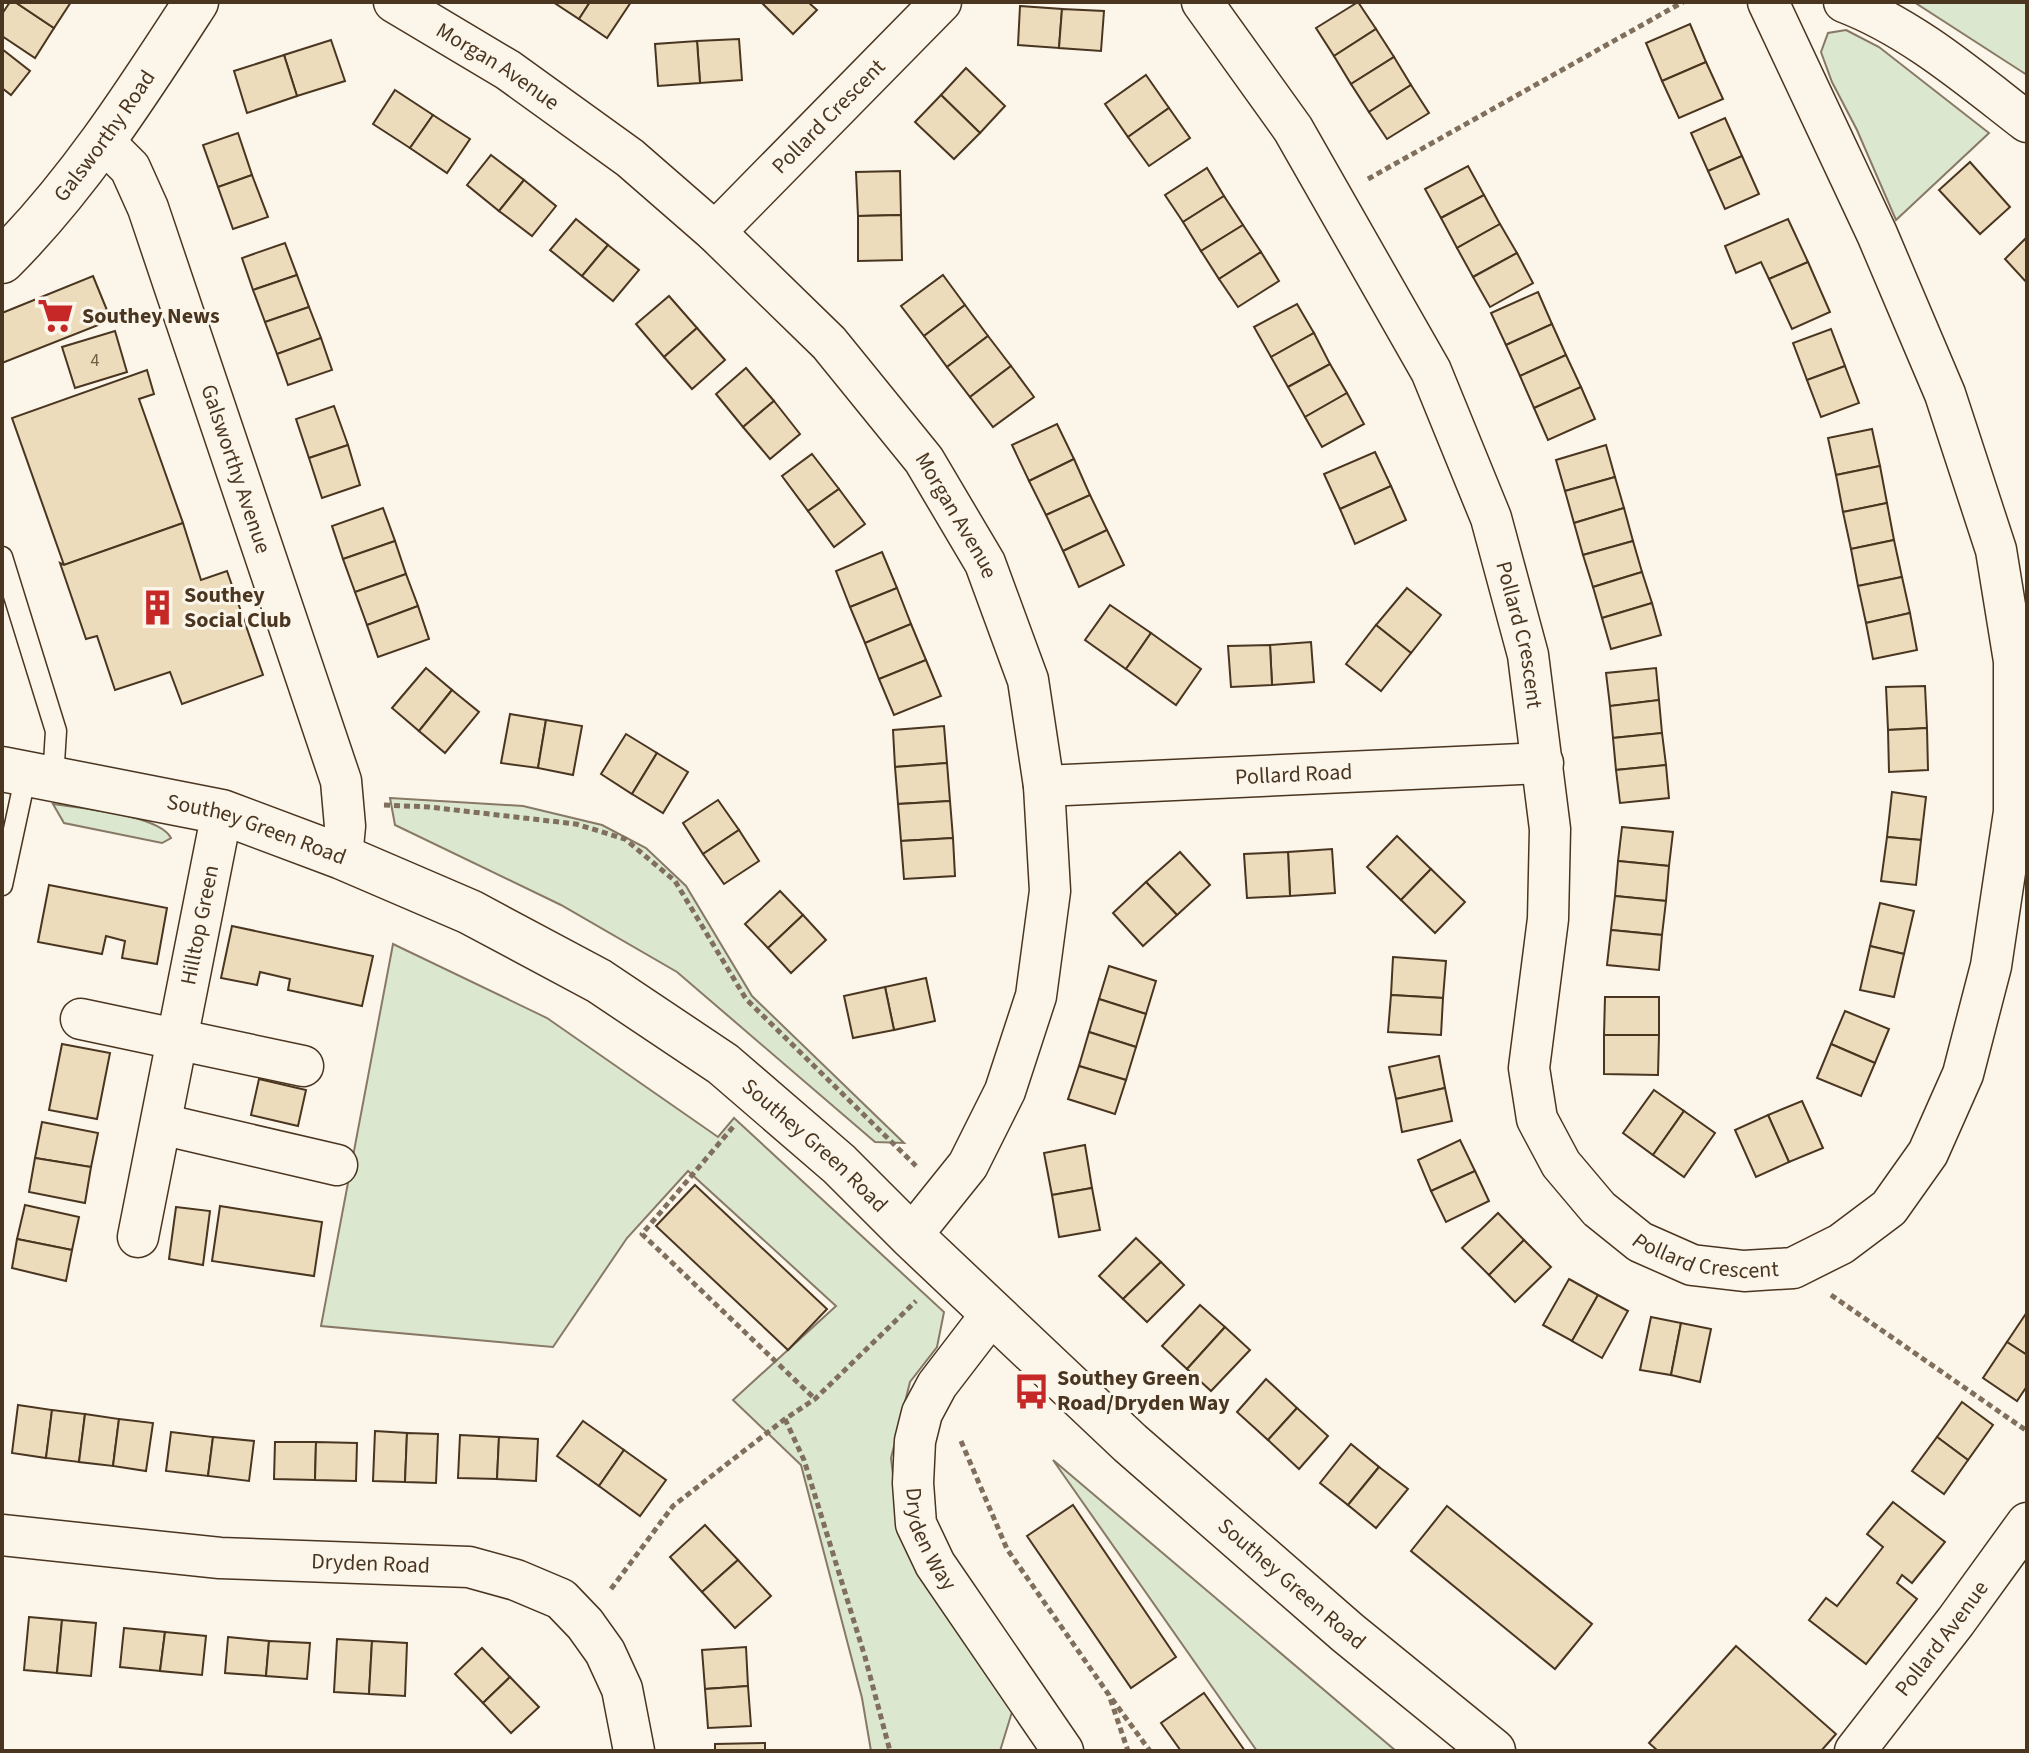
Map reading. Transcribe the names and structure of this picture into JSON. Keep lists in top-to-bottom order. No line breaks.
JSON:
{"streets":{"street":["Morgan Avenue","Pollard Crescent","Galsworthy Road","Galsworthy Avenue","Pollard Road","Southey Green Road","Hilltop Green","Dryden Way","Dryden Road","Pollard Avenue"]},"crossings":[["Morgan Avenue","Pollard Crescent"],["Morgan Avenue","Pollard Road"],["Morgan Avenue","Southey Green Road"],["Pollard Crescent","Pollard Road"],["Galsworthy Road","Galsworthy Avenue"],["Galsworthy Avenue","Southey Green Road"],["Southey Green Road","Hilltop Green"],["Southey Green Road","Dryden Way"]],"places":{"supermarket":["Southey News"],"building":["Southey Social Club"],"bus stop":["Southey Green Road/Dryden Way"]},"house_numbers":["4"]}
